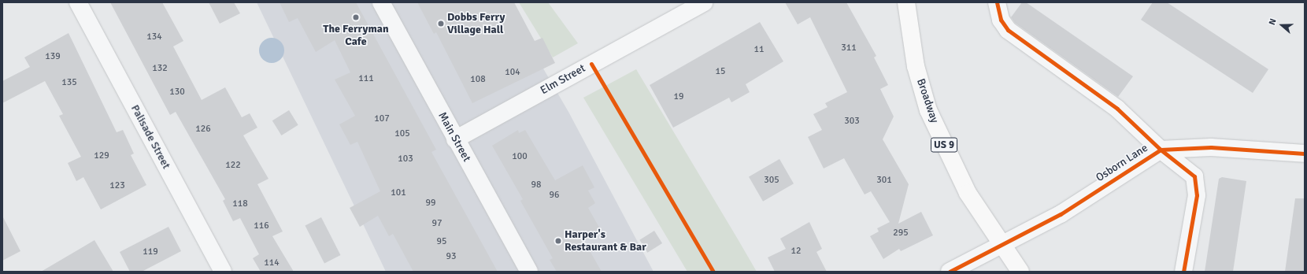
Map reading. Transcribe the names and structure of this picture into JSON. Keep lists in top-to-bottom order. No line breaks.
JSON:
{"streets":{"main road":["Broadway","US 9"],"street":["Elm Street","Palisade Street","Main Street","Osborn Lane"]},"crossings":[["Elm Street","Main Street"],["Broadway","Osborn Lane"]],"places":["The Ferryman Cafe","Dobbs Ferry Village Hall","Harper's Restaurant & Bar"],"house_numbers":["134","311","11","139","132","15","104","111","108","135","130","19","107","303","126","105","129","100","103","122","305","301","98","123","101","96","99","118","97","116","295","95","12","119","93","114"],"north":"left"}
